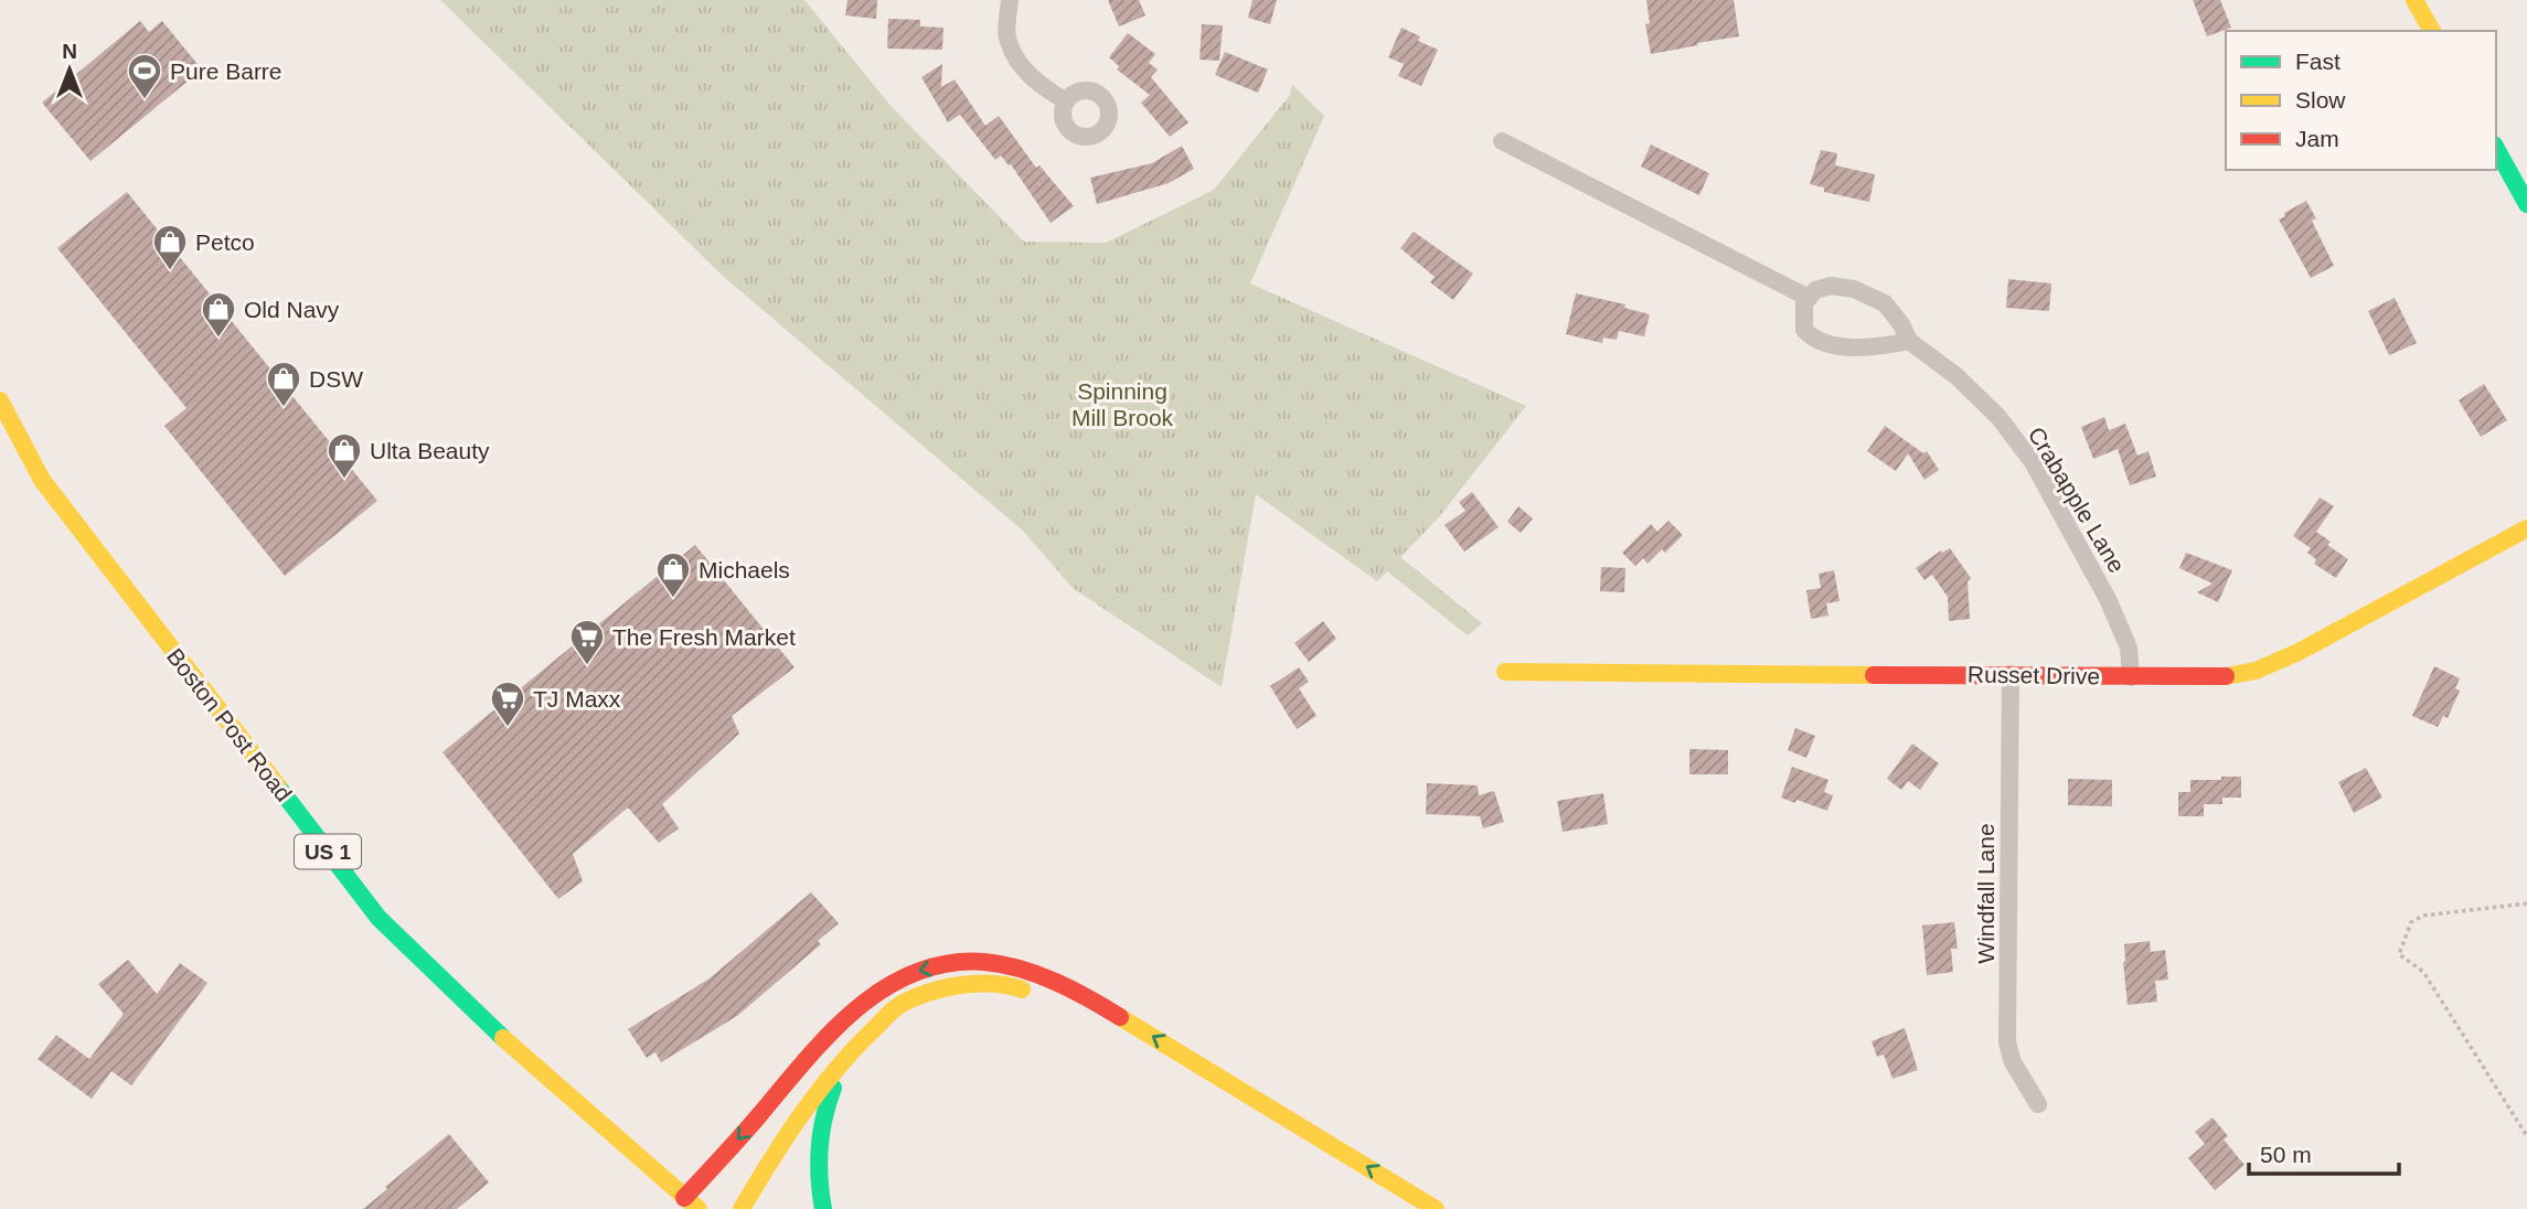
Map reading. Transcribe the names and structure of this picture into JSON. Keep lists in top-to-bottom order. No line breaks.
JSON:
{"streets":{"main road":["Russet Drive","Boston Post Road","US 1"],"street":["Crabapple Lane","Windfall Lane"]},"crossings":[["Crabapple Lane","Russet Drive"],["Russet Drive","Windfall Lane"]],"parks":["Spinning Mill Brook"],"places":{"sports":["Pure Barre"],"shop":["Petco","Old Navy","DSW","Ulta Beauty","Michaels"],"supermarket":["The Fresh Market","TJ Maxx"]},"legend":["Fast","Slow","Jam"],"scale_bar":"50 m","north":"top"}
